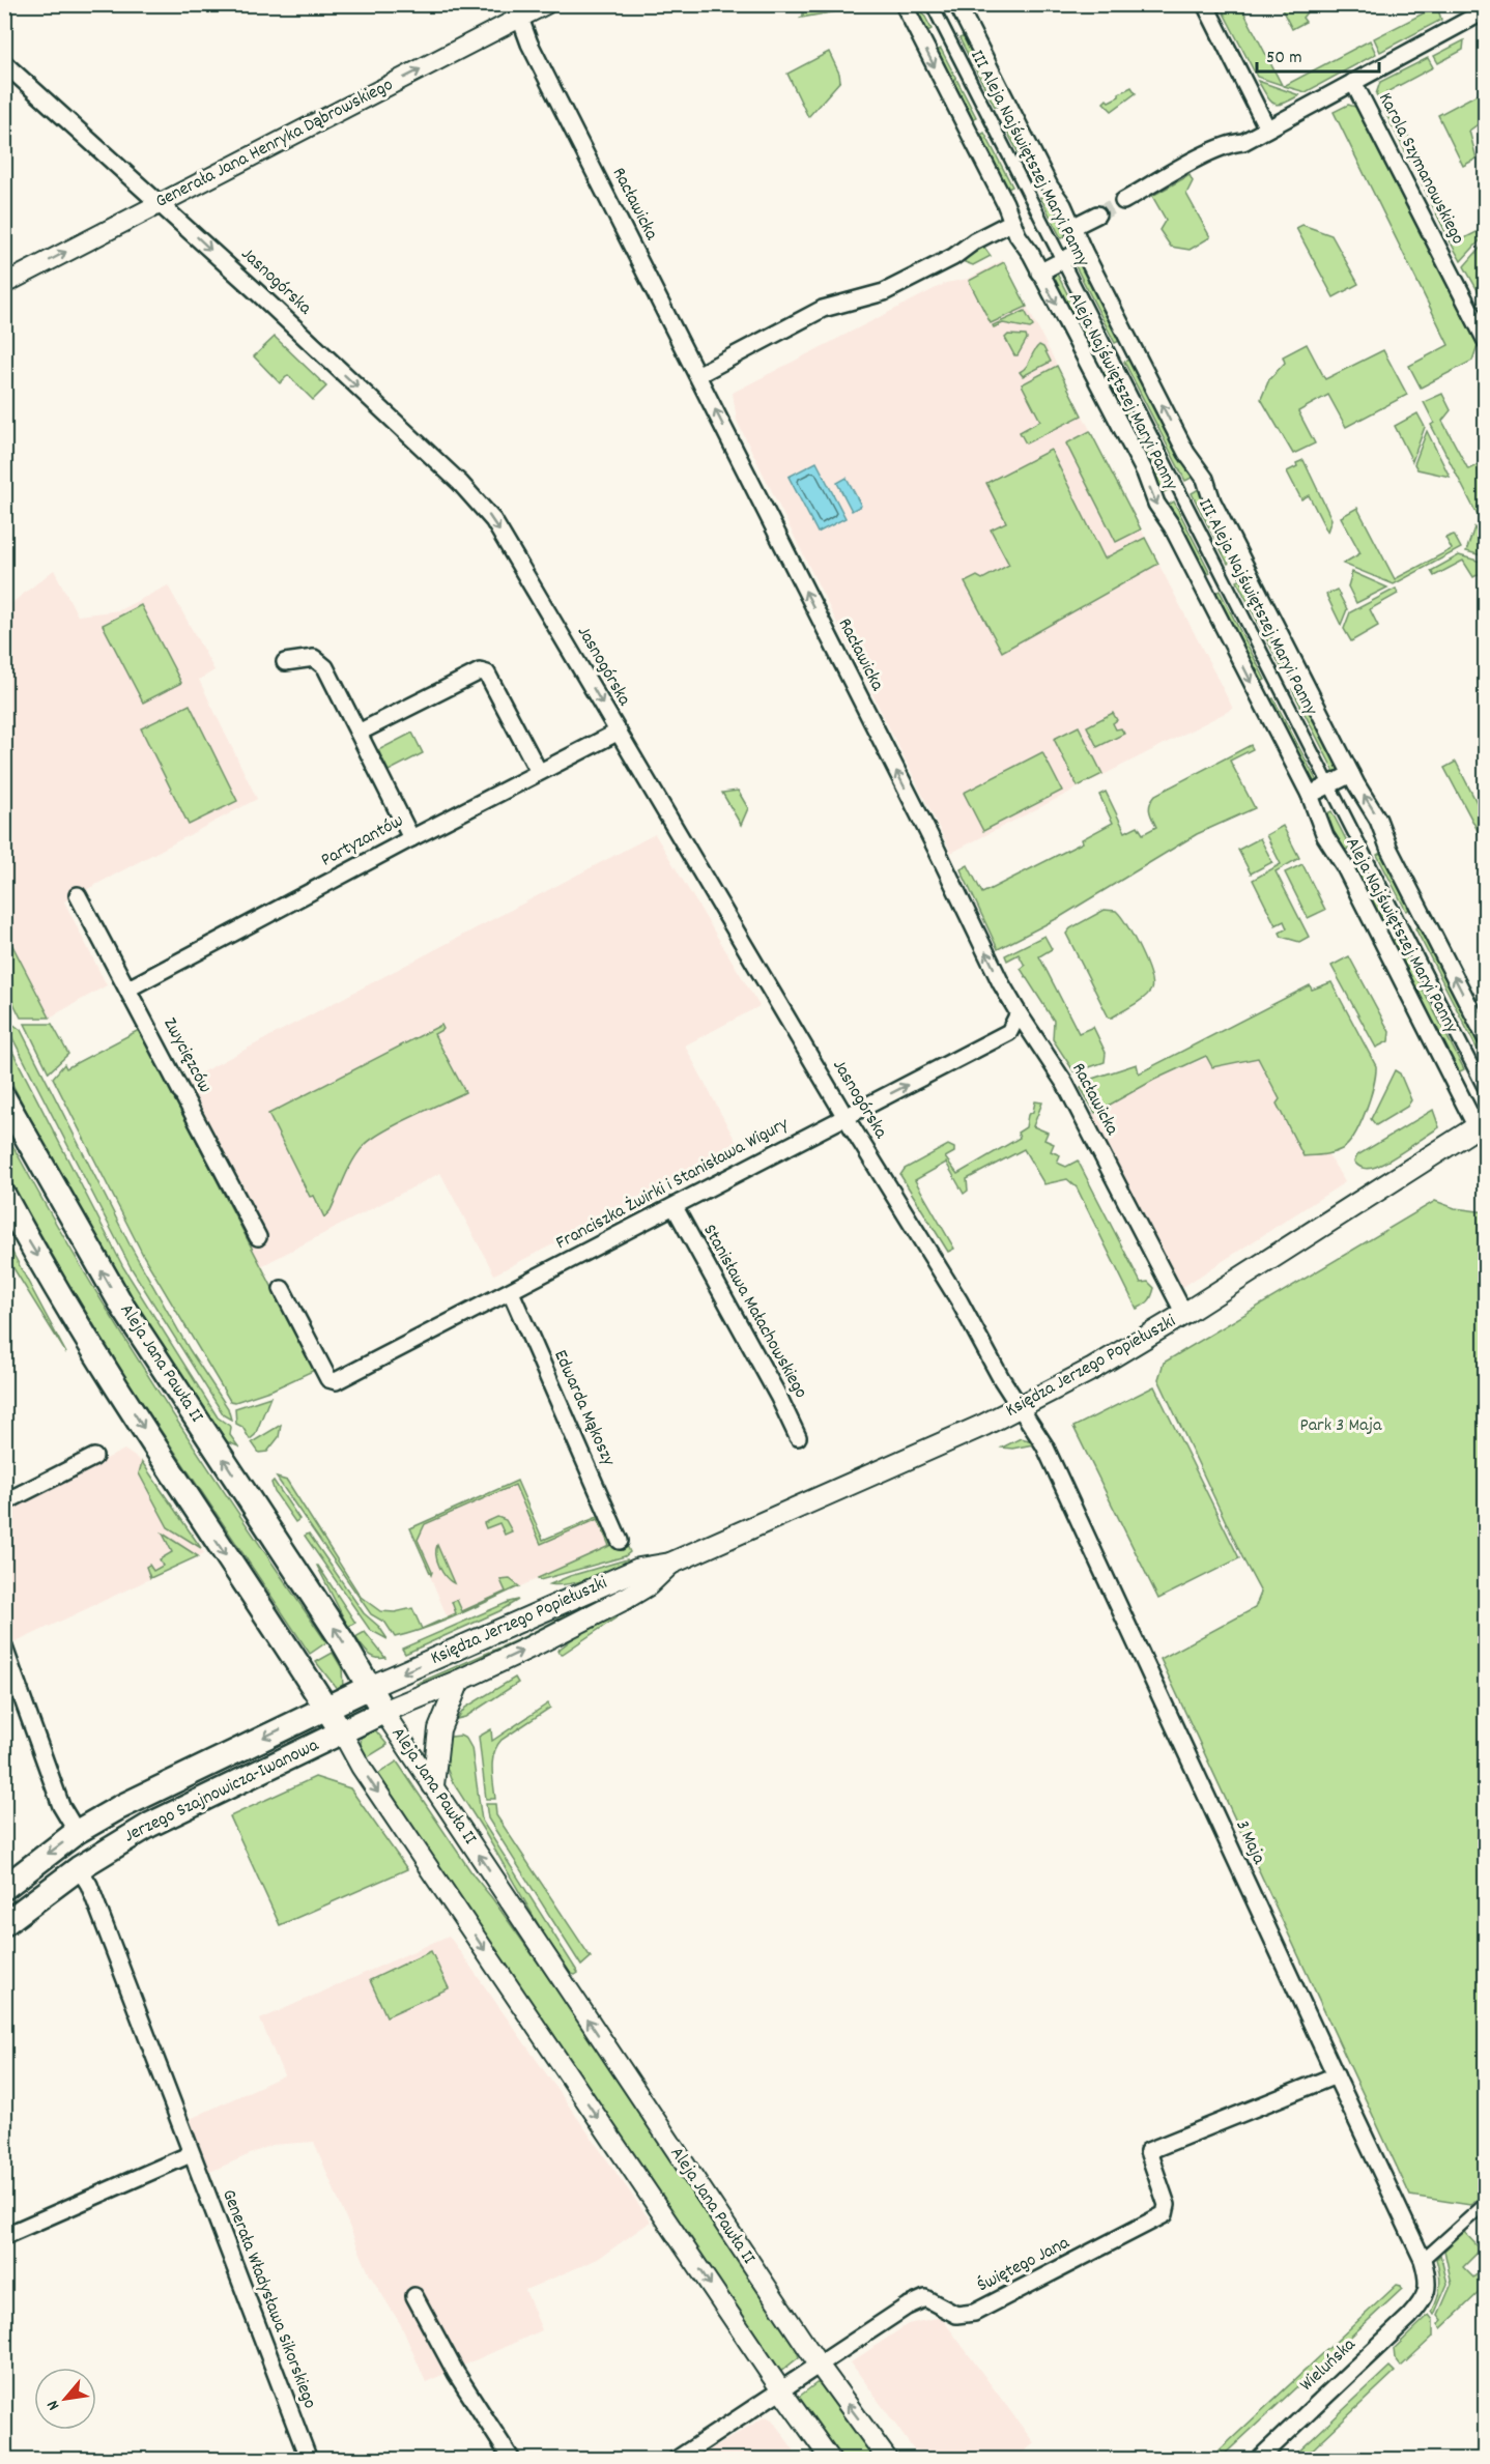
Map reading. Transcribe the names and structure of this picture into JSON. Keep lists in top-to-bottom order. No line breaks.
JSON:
{"streets":{"main road":["Aleja Jana Pawła II","Księdza Jerzego Popiełuszki","Jerzego Szajnowicza-Iwanowa"],"street":["Generała Jana Henryka Dąbrowskiego","III Aleja Najświętszej Maryi Panny","Karola Szymanowskiego","Racławicka","Jasnogórska","Aleja Najświętszej Maryi Panny","Partyzantów","Zwycięzców","Franciszka Żwirki i Stanisława Wigury","Stanisława Małachowskiego","Edwarda Mąkoszy","3 Maja","Świętego Jana","Generała Władysława Sikorskiego","Wieluńska"]},"crossings":[["Generała Jana Henryka Dąbrowskiego","Racławicka"],["Generała Jana Henryka Dąbrowskiego","Jasnogórska"],["Racławicka","Franciszka Żwirki i Stanisława Wigury"],["Racławicka","Księdza Jerzego Popiełuszki"],["Jasnogórska","Partyzantów"],["Jasnogórska","Franciszka Żwirki i Stanisława Wigury"],["Jasnogórska","Księdza Jerzego Popiełuszki"],["Jasnogórska","3 Maja"],["Aleja Najświętszej Maryi Panny","Księdza Jerzego Popiełuszki"],["Partyzantów","Zwycięzców"],["Franciszka Żwirki i Stanisława Wigury","Stanisława Małachowskiego"],["Franciszka Żwirki i Stanisława Wigury","Edwarda Mąkoszy"],["Aleja Jana Pawła II","Księdza Jerzego Popiełuszki"],["Aleja Jana Pawła II","Jerzego Szajnowicza-Iwanowa"],["Aleja Jana Pawła II","Świętego Jana"],["Księdza Jerzego Popiełuszki","Jerzego Szajnowicza-Iwanowa"],["Księdza Jerzego Popiełuszki","3 Maja"],["Jerzego Szajnowicza-Iwanowa","Generała Władysława Sikorskiego"],["3 Maja","Świętego Jana"],["3 Maja","Wieluńska"]],"one_way":["Generała Jana Henryka Dąbrowskiego","Racławicka","Jasnogórska"],"parks":["Park 3 Maja"],"scale_bar":"50 m","north":"bottom left"}
